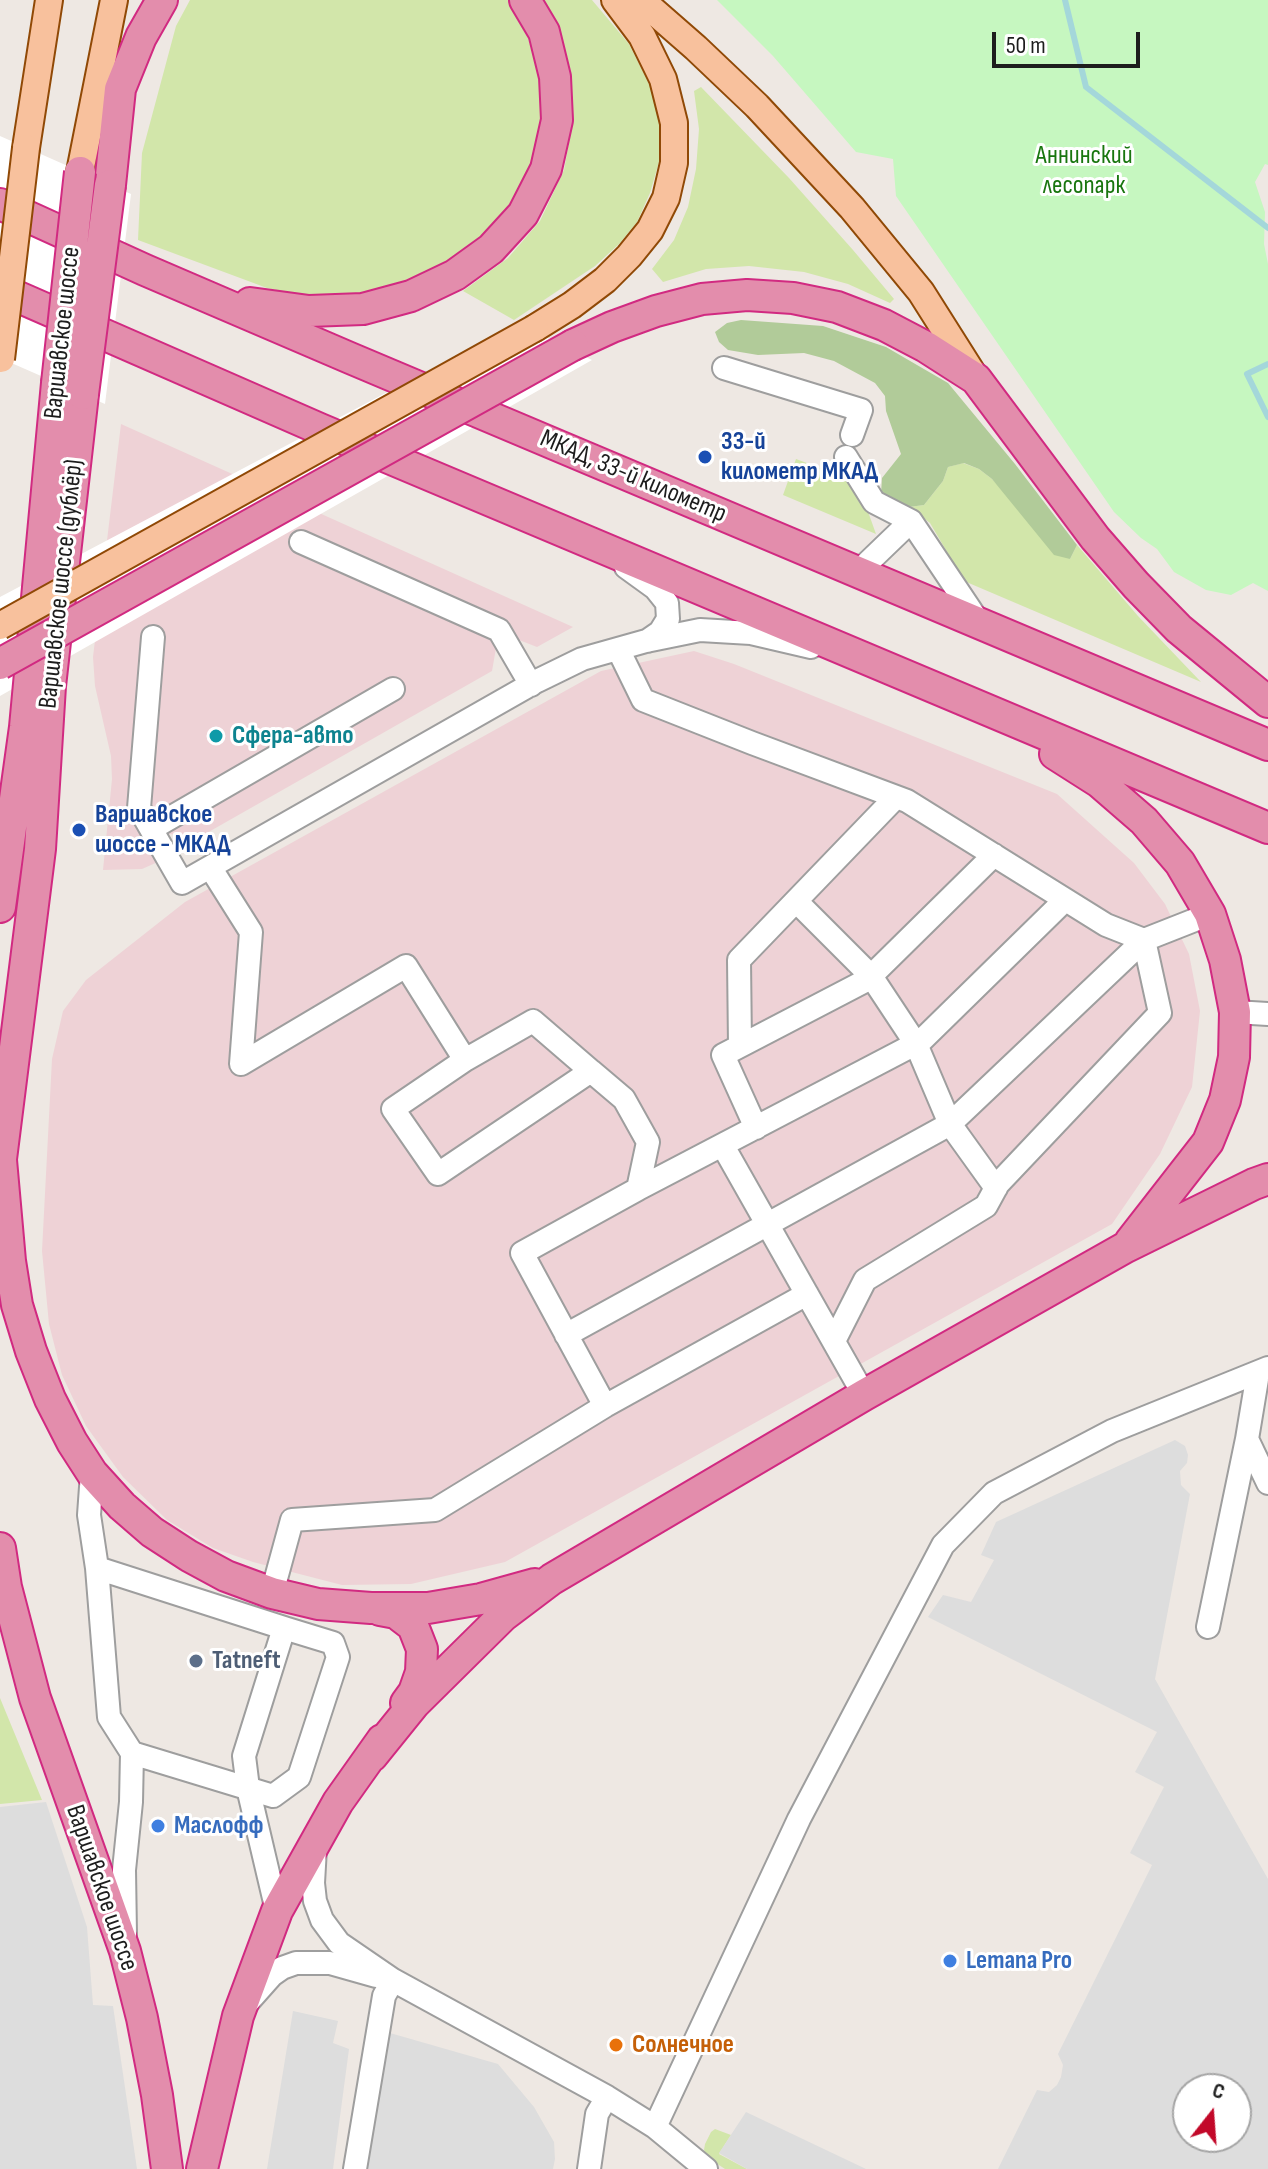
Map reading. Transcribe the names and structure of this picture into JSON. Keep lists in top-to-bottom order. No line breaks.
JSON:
{"streets":{"highway":["Варшавское шоссе","МКАД, 33-й километр","Варшавское шоссе (дублёр)"]},"crossings":[["Варшавское шоссе","Варшавское шоссе (дублёр)"]],"parks":["Аннинский лесопарк"],"places":["33-й километр МКАД","Сфера-авто","Варшавское шоссе - МКАД","Tatneft","Маслофф","Lemana Pro","Солнечное"],"scale_bar":"50 m","north":"top"}
